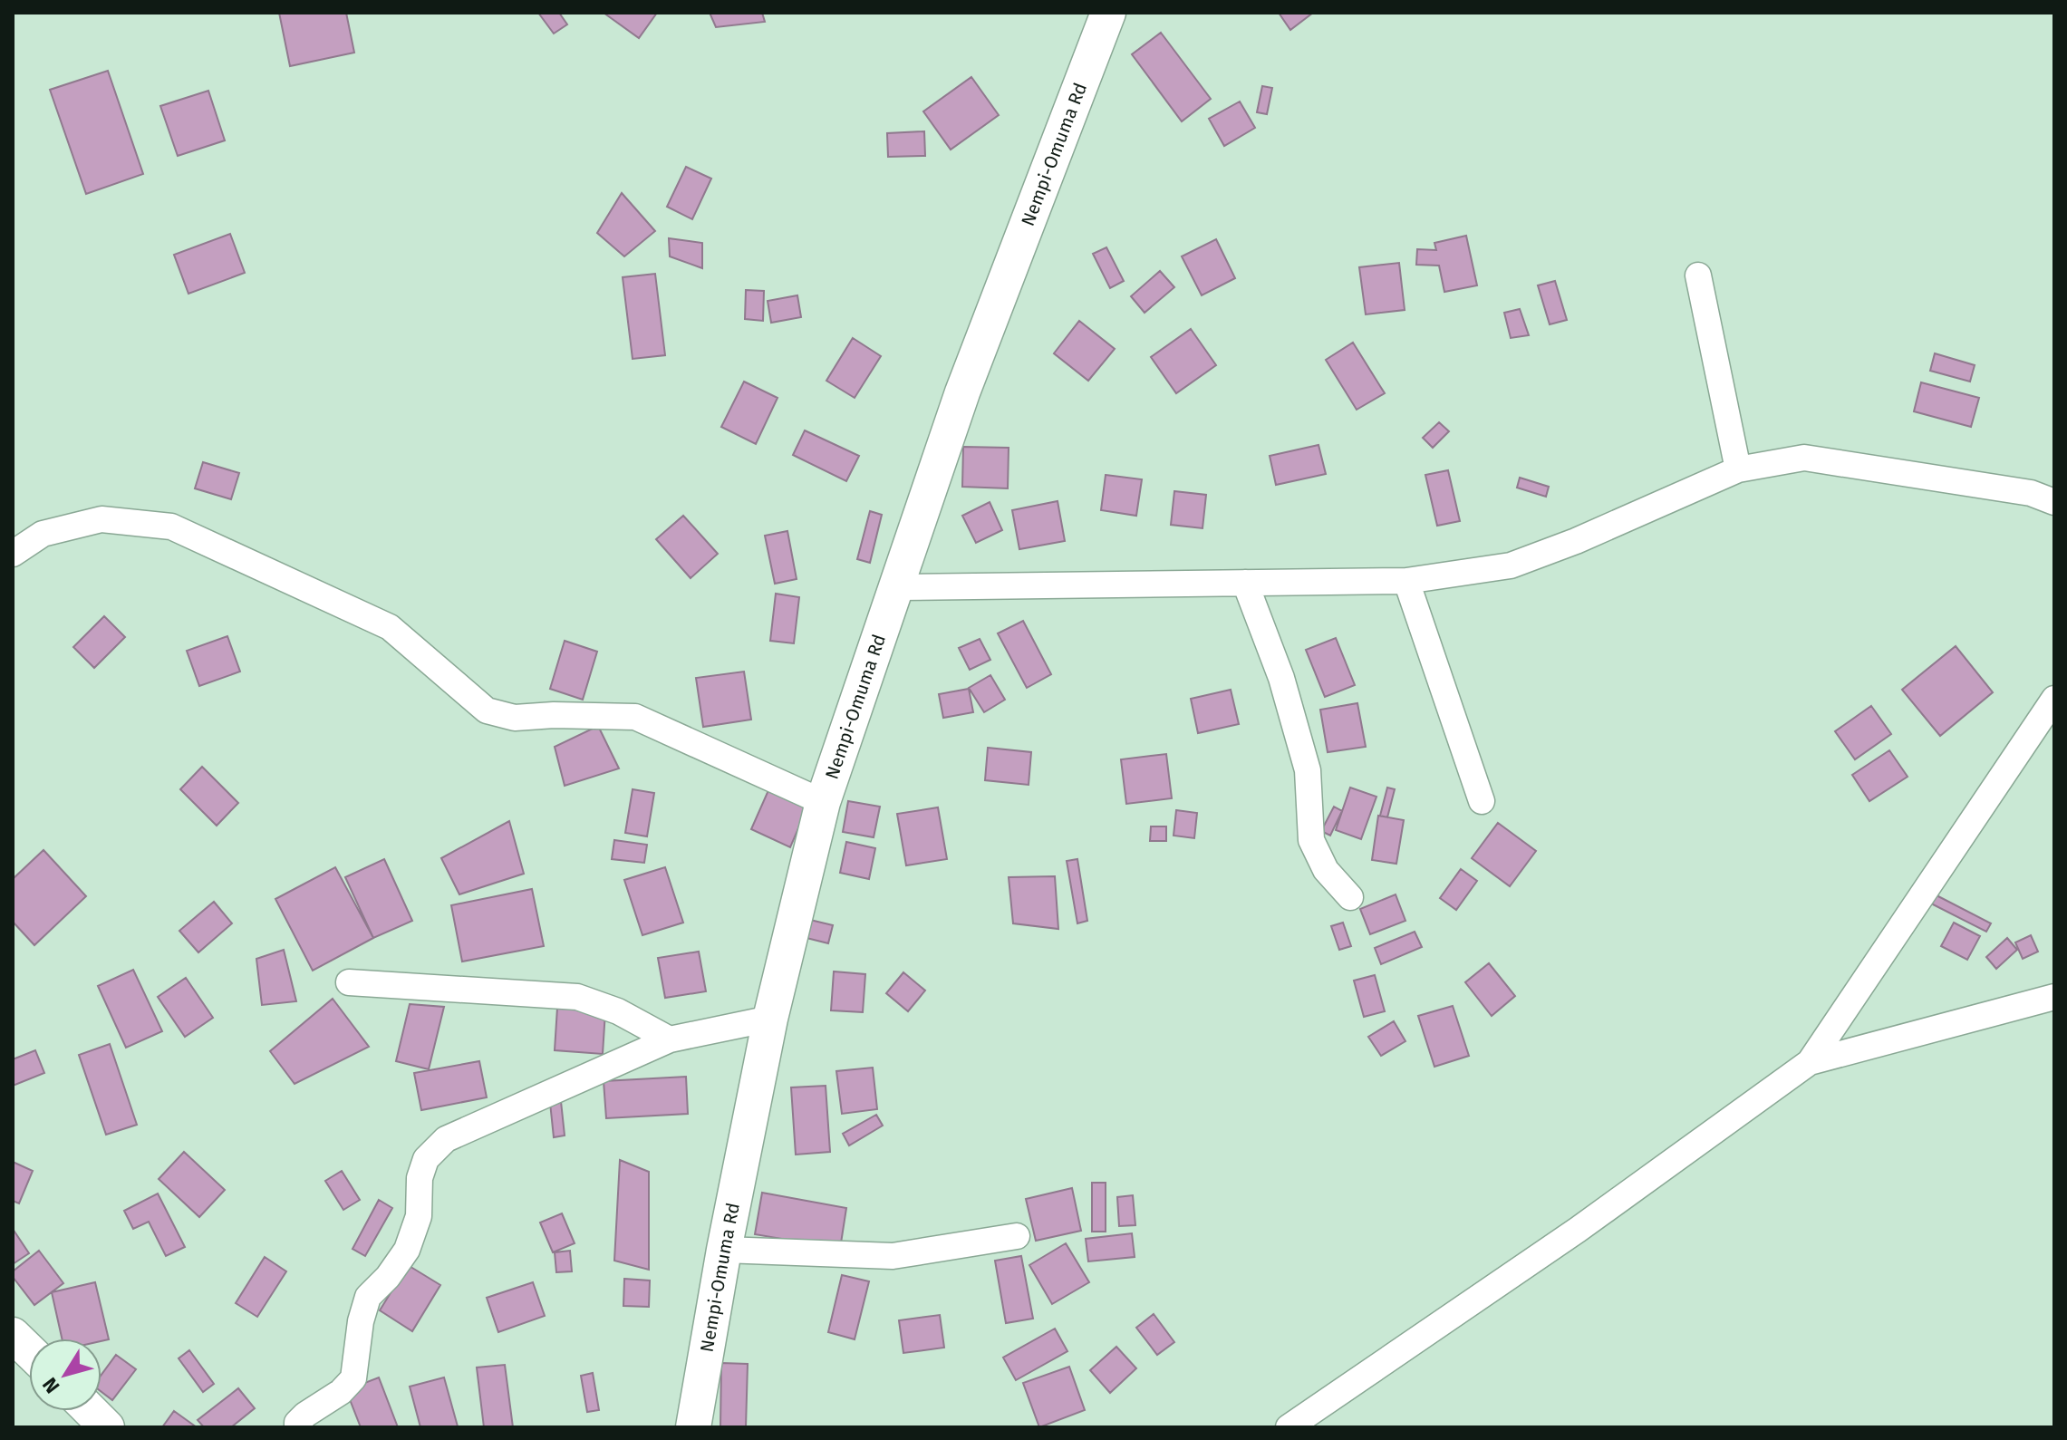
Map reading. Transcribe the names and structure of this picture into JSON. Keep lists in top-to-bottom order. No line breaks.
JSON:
{"streets":{"street":["Nempi-Omuma Rd"]},"north":"bottom left"}
